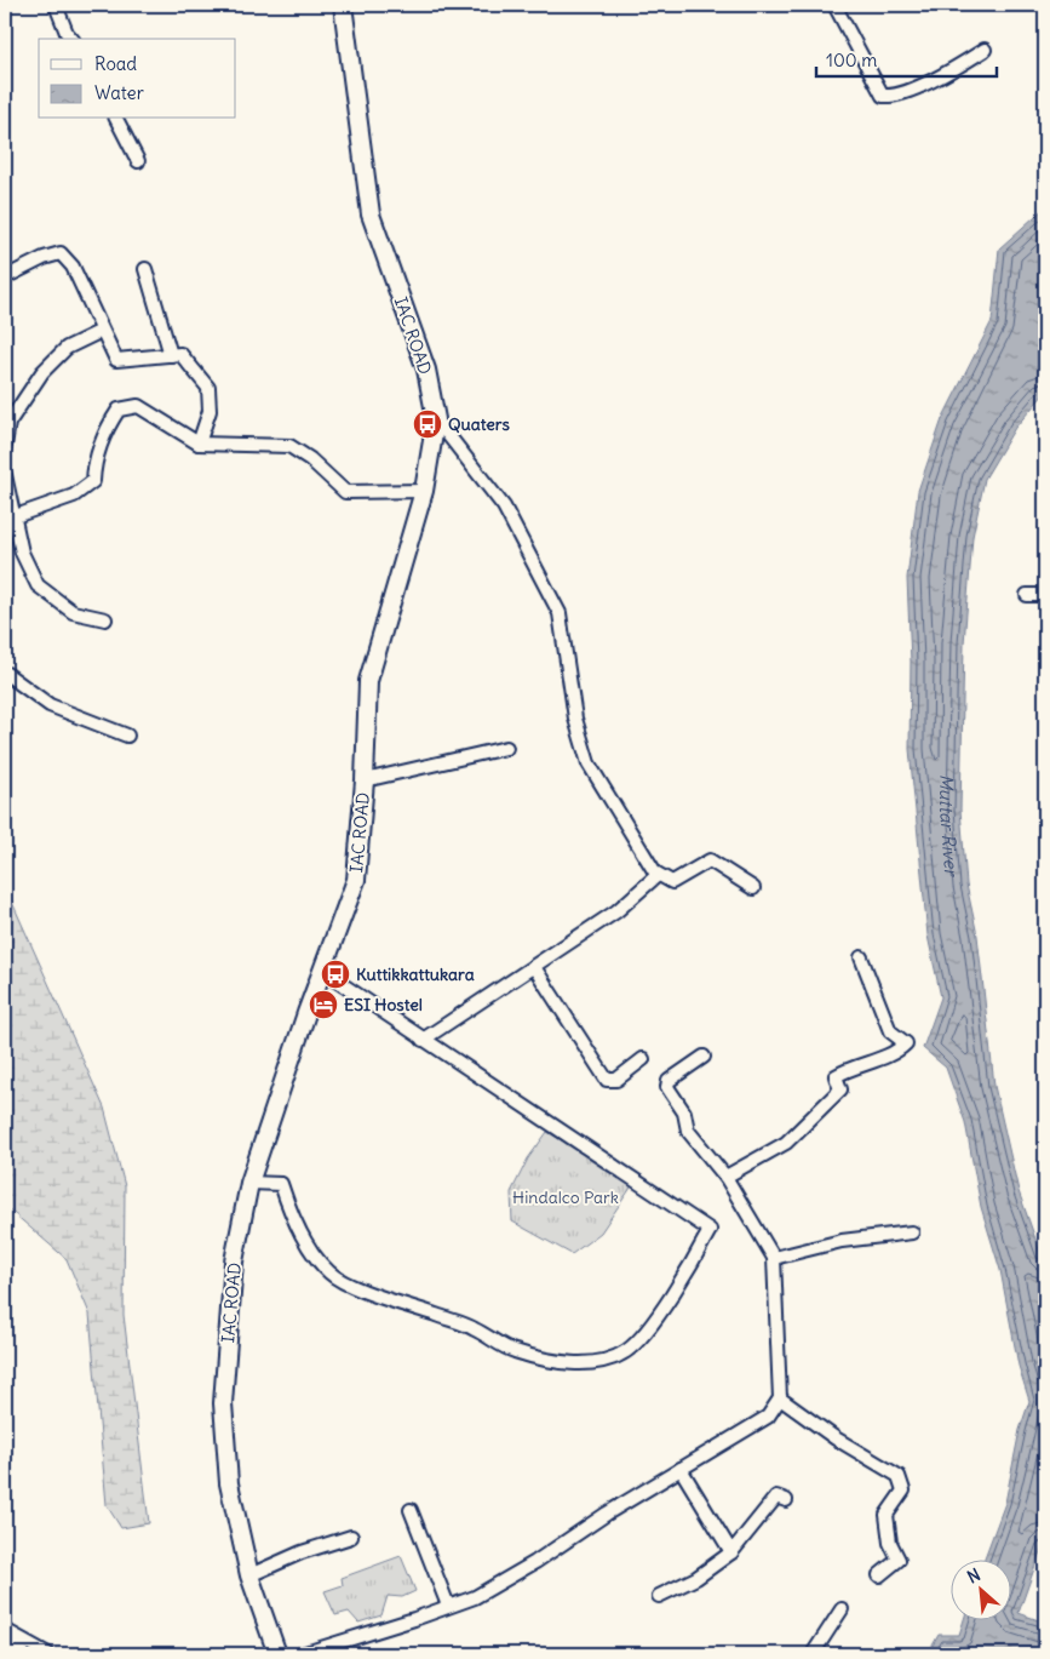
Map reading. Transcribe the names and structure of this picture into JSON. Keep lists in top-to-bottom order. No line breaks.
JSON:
{"streets":{"main road":["IAC ROAD"]},"water":["Muttar River"],"parks":["Hindalco Park"],"places":{"bus stop":["Quaters","Kuttikkattukara"],"hotel":["ESI Hostel"]},"legend":["Road","Water"],"scale_bar":"100 m","north":"top left"}
